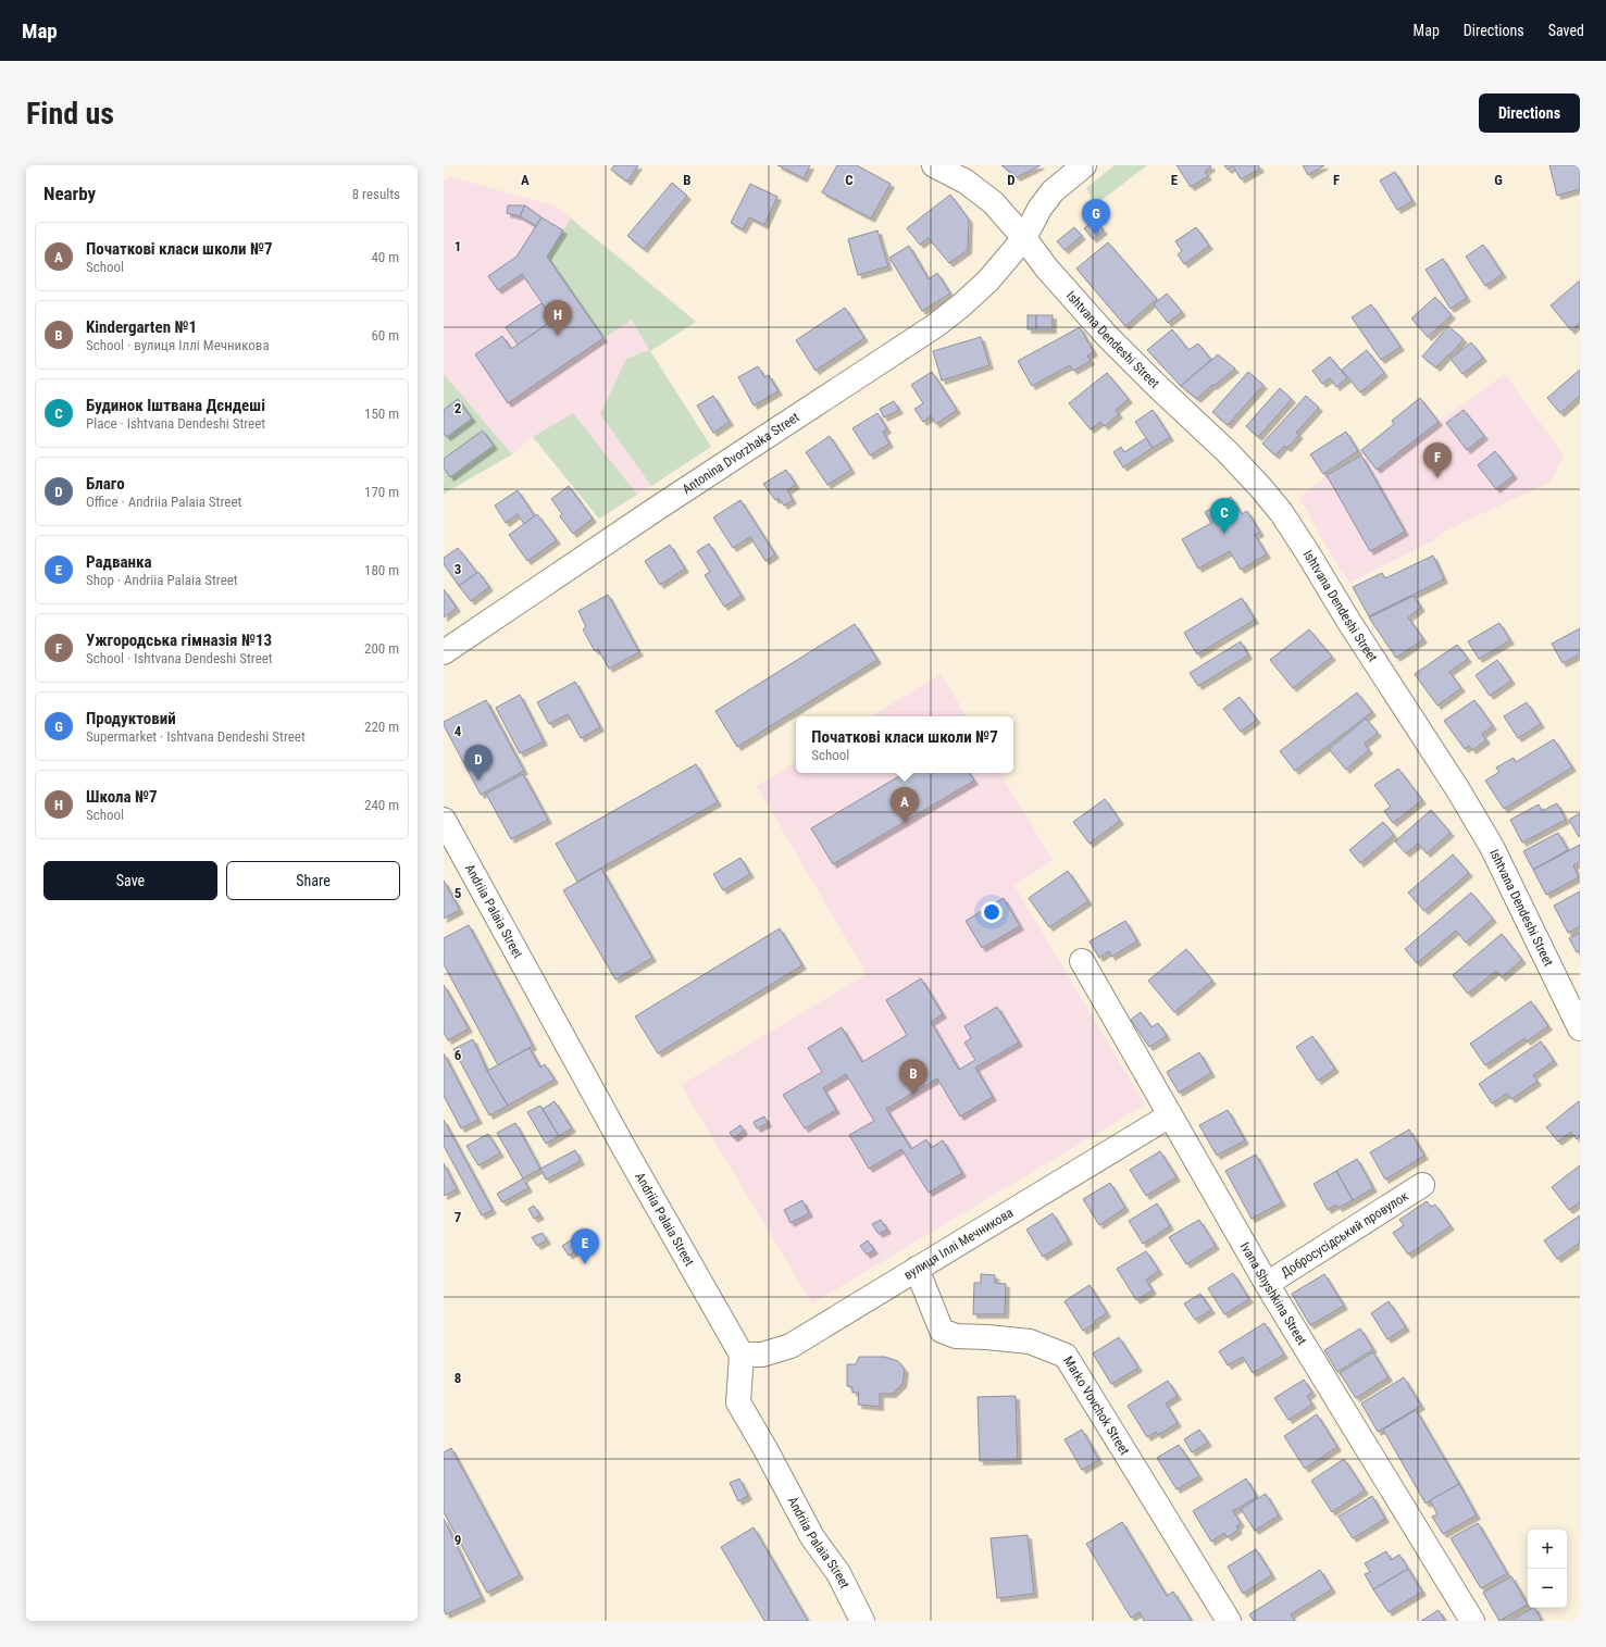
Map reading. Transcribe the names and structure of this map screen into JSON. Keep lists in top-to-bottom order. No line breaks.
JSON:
{"streets":{"street":["Ishtvana Dendeshi Street","Antonina Dvorzhaka Street","Andriia Palaia Street","Добросусідський провулок","вулиця Іллі Мечникова","Ivana Shyshkina Street","Marko Vovchok Street"]},"crossings":[["Ishtvana Dendeshi Street","Antonina Dvorzhaka Street"],["Andriia Palaia Street","вулиця Іллі Мечникова"],["Добросусідський провулок","Ivana Shyshkina Street"],["вулиця Іллі Мечникова","Ivana Shyshkina Street"],["вулиця Іллі Мечникова","Marko Vovchok Street"]],"page":{"header":"Map","nav":["Map","Directions","Saved"],"buttons":["Directions",["Save","Share"]],"title":"Find us","heading":["Nearby","8 results"],"pins":["G","H","F","C","D","A","B","E"],"list":[{"mark":"A","name":"Початкові класи школи №7","note":"School","value":"40 m"},{"mark":"B","name":"Kindergarten №1","note":"School · вулиця Іллі Мечникова","value":"60 m"},{"mark":"C","name":"Будинок Іштвана Дєндеші","note":"Place · Ishtvana Dendeshi Street","value":"150 m"},{"mark":"D","name":"Благо","note":"Office · Andriia Palaia Street","value":"170 m"},{"mark":"E","name":"Радванка","note":"Shop · Andriia Palaia Street","value":"180 m"},{"mark":"F","name":"Ужгородська гімназія №13","note":"School · Ishtvana Dendeshi Street","value":"200 m"},{"mark":"G","name":"Продуктовий","note":"Supermarket · Ishtvana Dendeshi Street","value":"220 m"},{"mark":"H","name":"Школа №7","note":"School","value":"240 m"}],"popup":["Початкові класи школи №7","School"],"map_buttons":["+","−"]},"grid":{"columns":["A","B","C","D","E","F","G"],"rows":["1","2","3","4","5","6","7","8","9"]}}
